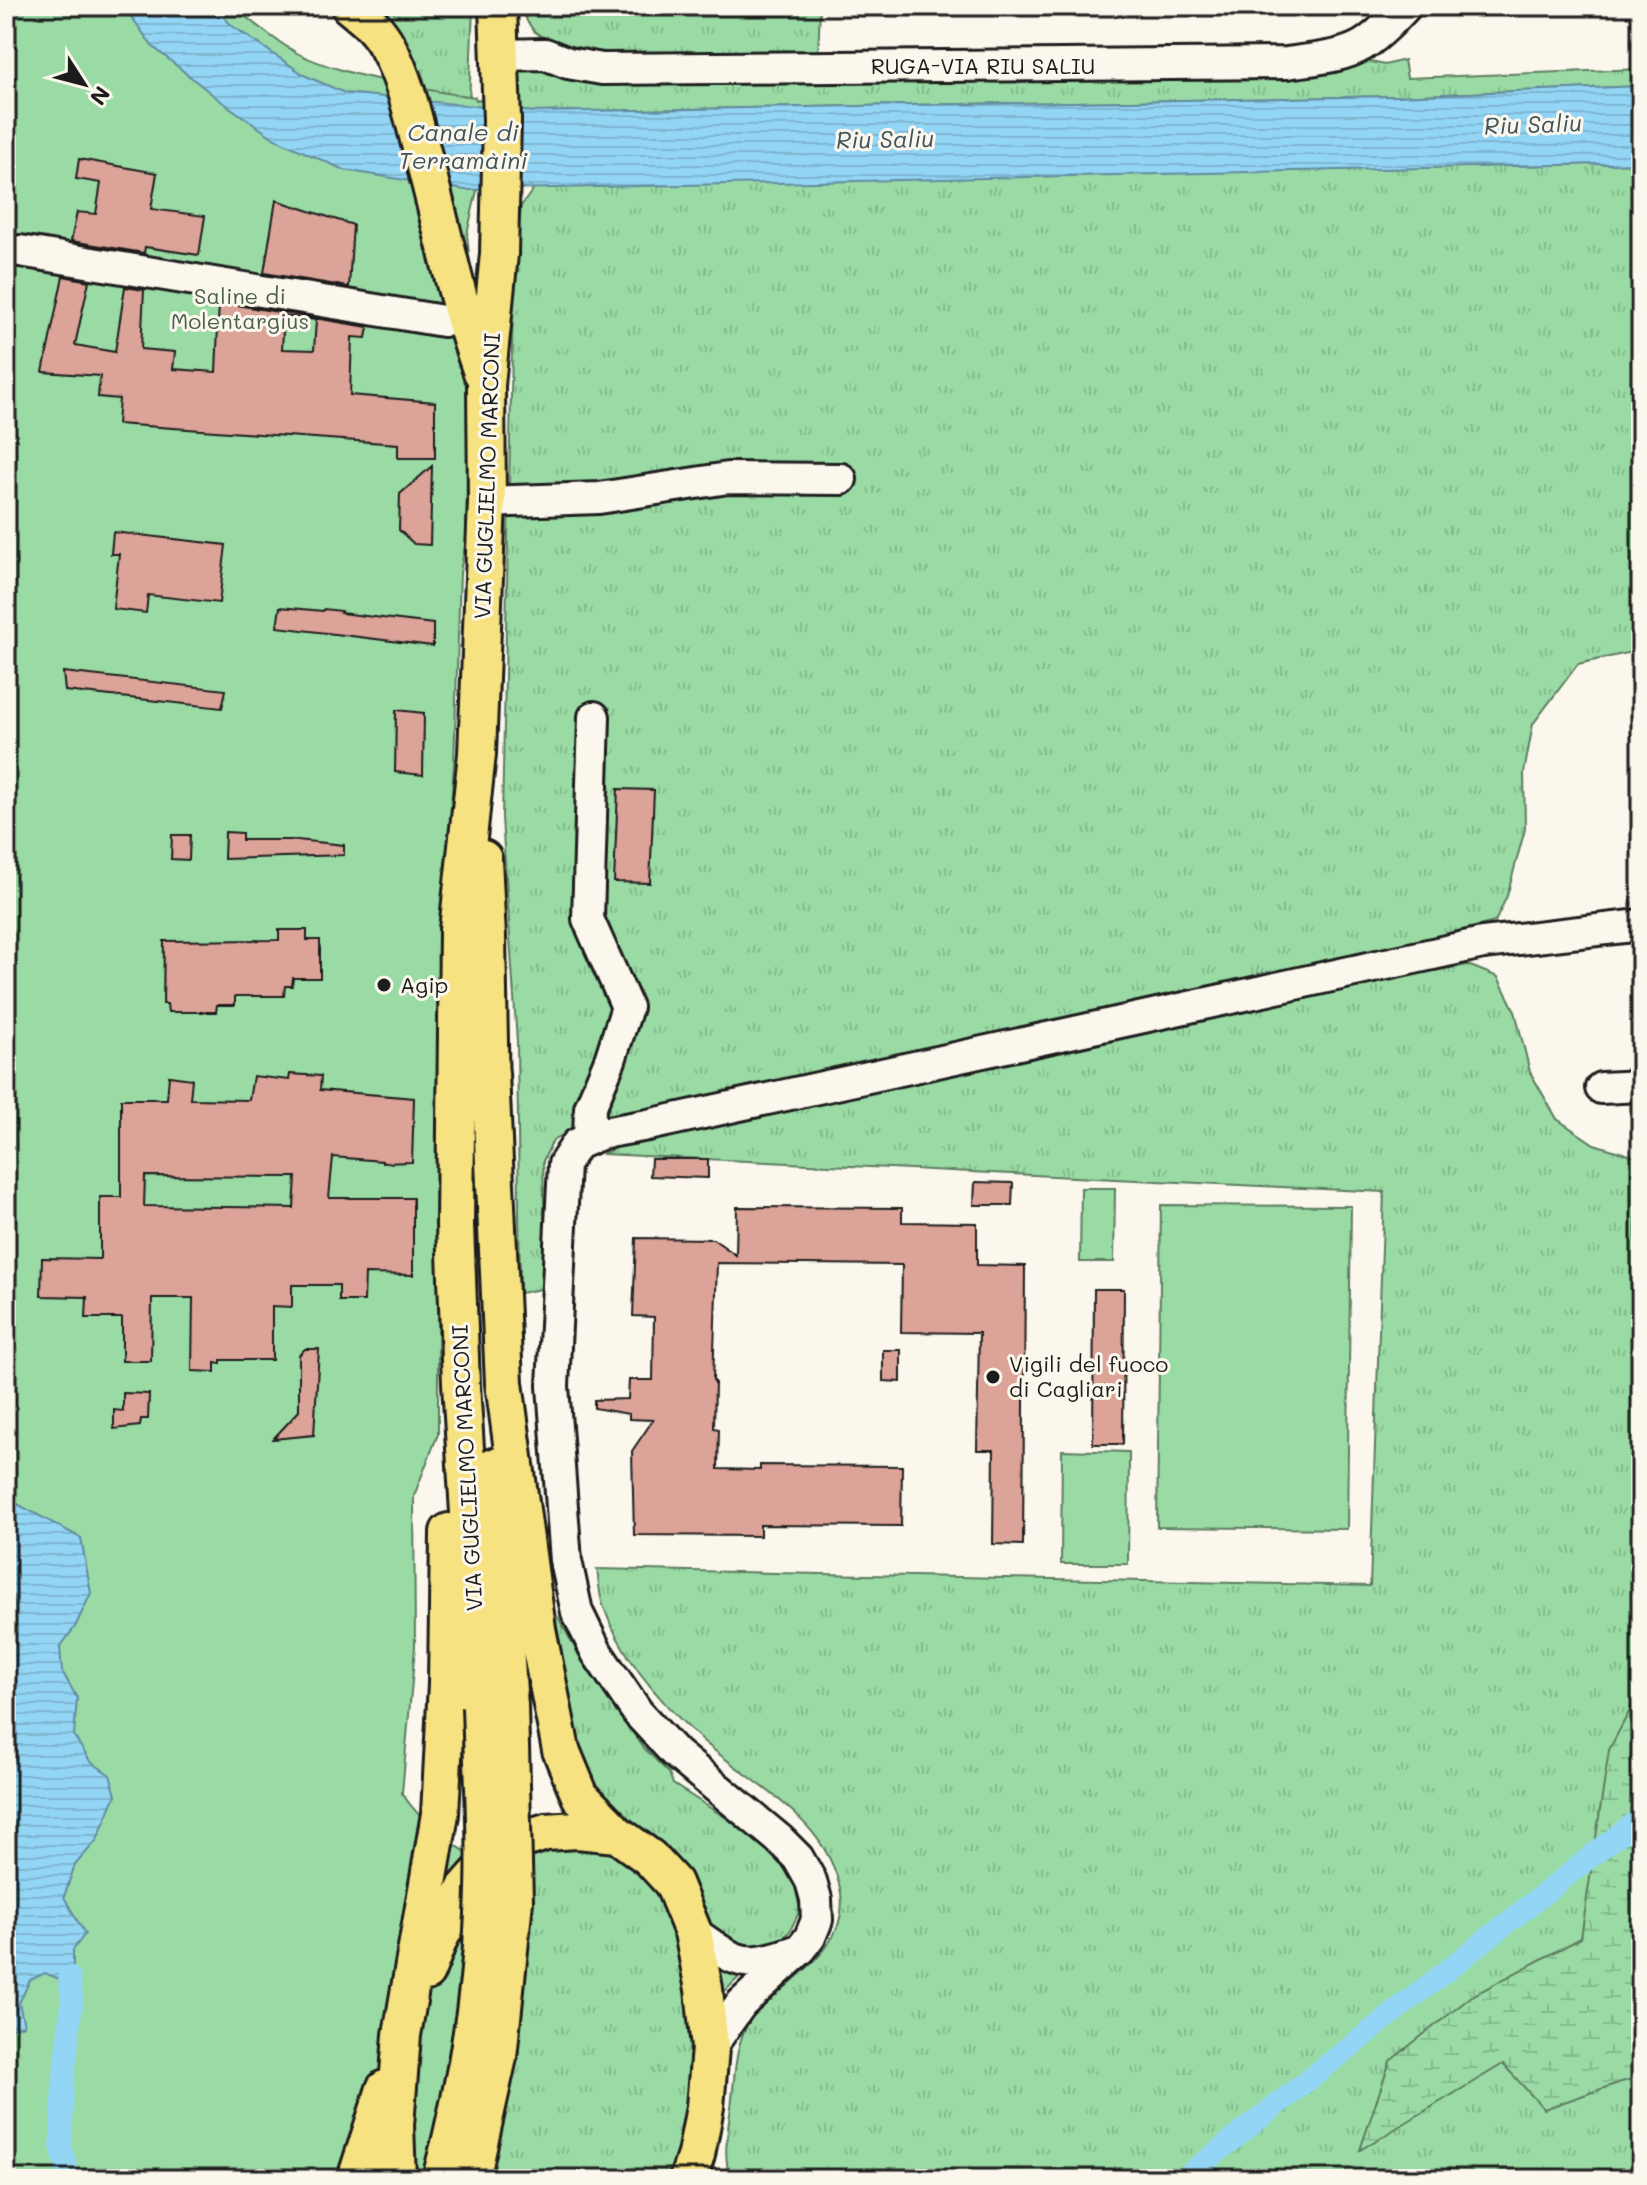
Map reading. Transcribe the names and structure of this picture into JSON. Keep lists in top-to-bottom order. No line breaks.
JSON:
{"streets":{"main road":["VIA GUGLIELMO MARCONI"],"street":["RUGA-VIA RIU SALIU"]},"crossings":[["RUGA-VIA RIU SALIU","VIA GUGLIELMO MARCONI"]],"water":["Riu Saliu","Canale di Terramàini"],"parks":["Saline di Molentargius"],"places":["Agip","Vigili del fuoco di Cagliari"],"north":"bottom right"}
